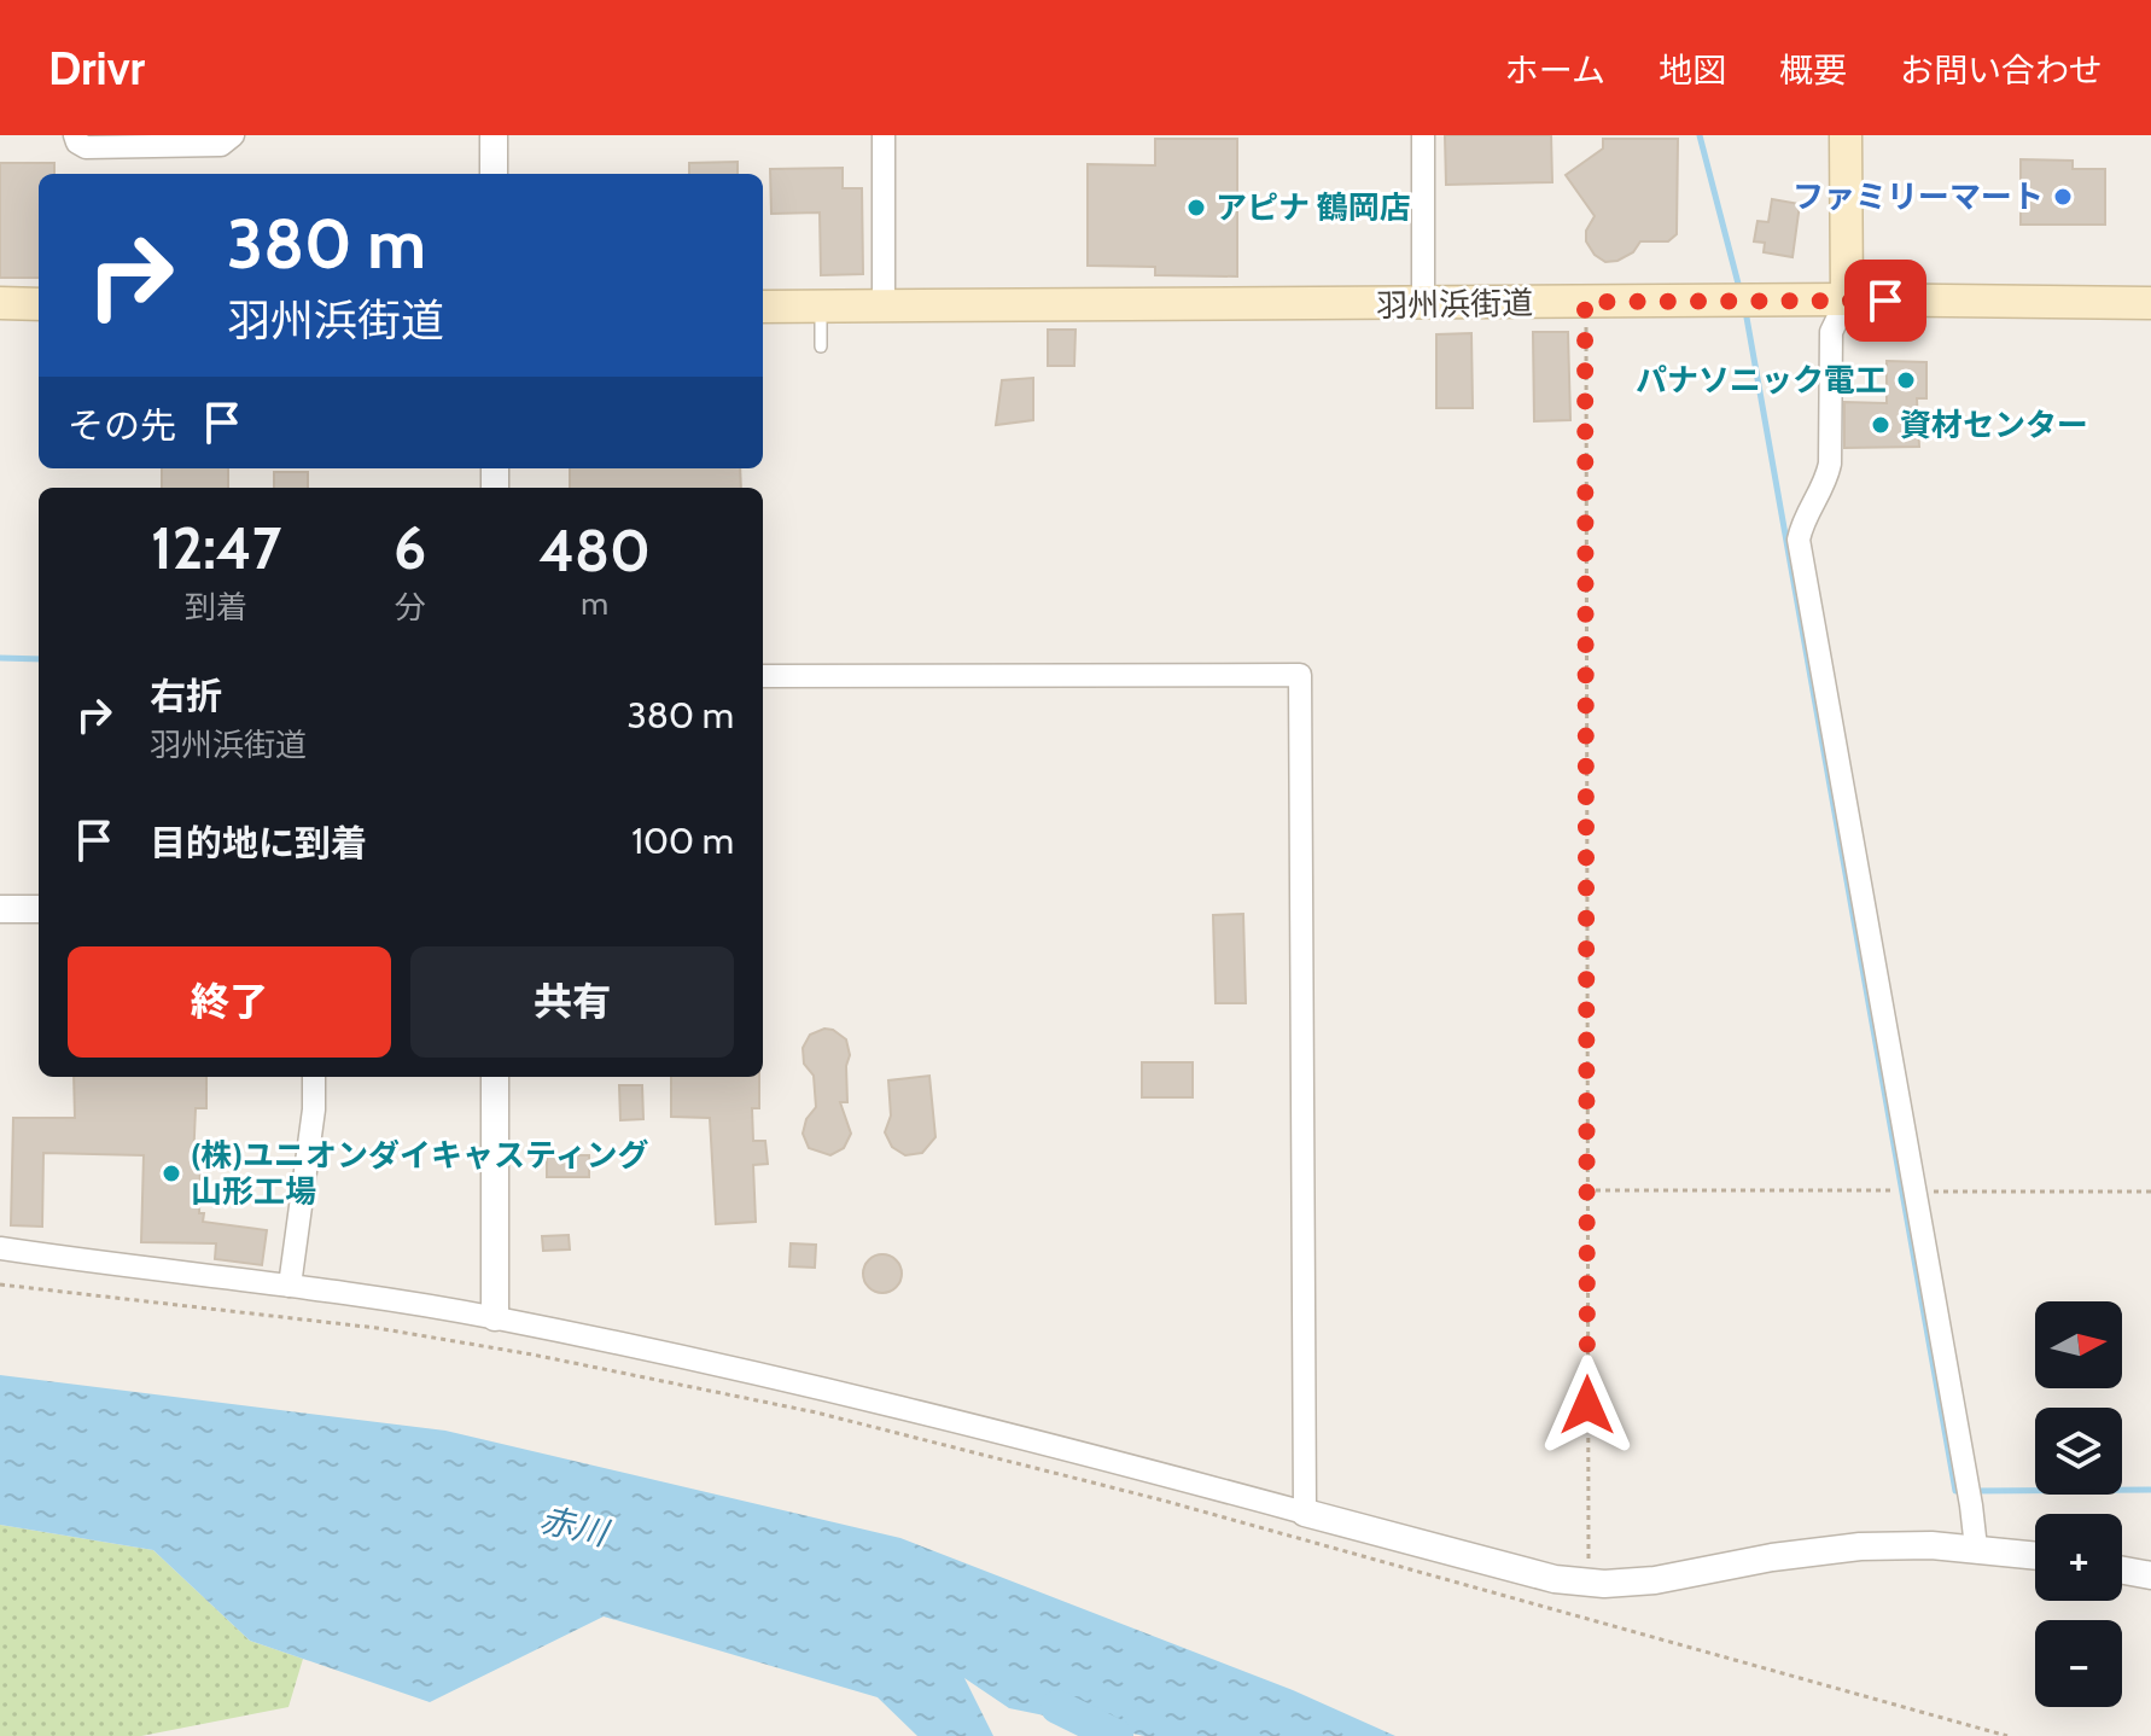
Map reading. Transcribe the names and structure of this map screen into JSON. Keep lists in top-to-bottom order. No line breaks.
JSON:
{"streets":{"main road":["羽州浜街道"]},"water":["赤川"],"places":["ファミリーマート","アピナ 鶴岡店","パナソニック電工","資材センター","(株)ユニオンダイキャスティング 山形工場"],"north":"right","page":{"header":"Drivr","nav":["ホーム","地図","概要","お問い合わせ"],"turn":["380 m","羽州浜街道"],"then":"その先","eta":["12:47","到着","6","分","480","m"],"list":[{"name":"右折","note":"羽州浜街道","value":"380 m"},{"name":"目的地に到着","value":"100 m"}],"buttons":["終了","共有"],"map_buttons":["+","−"]}}
